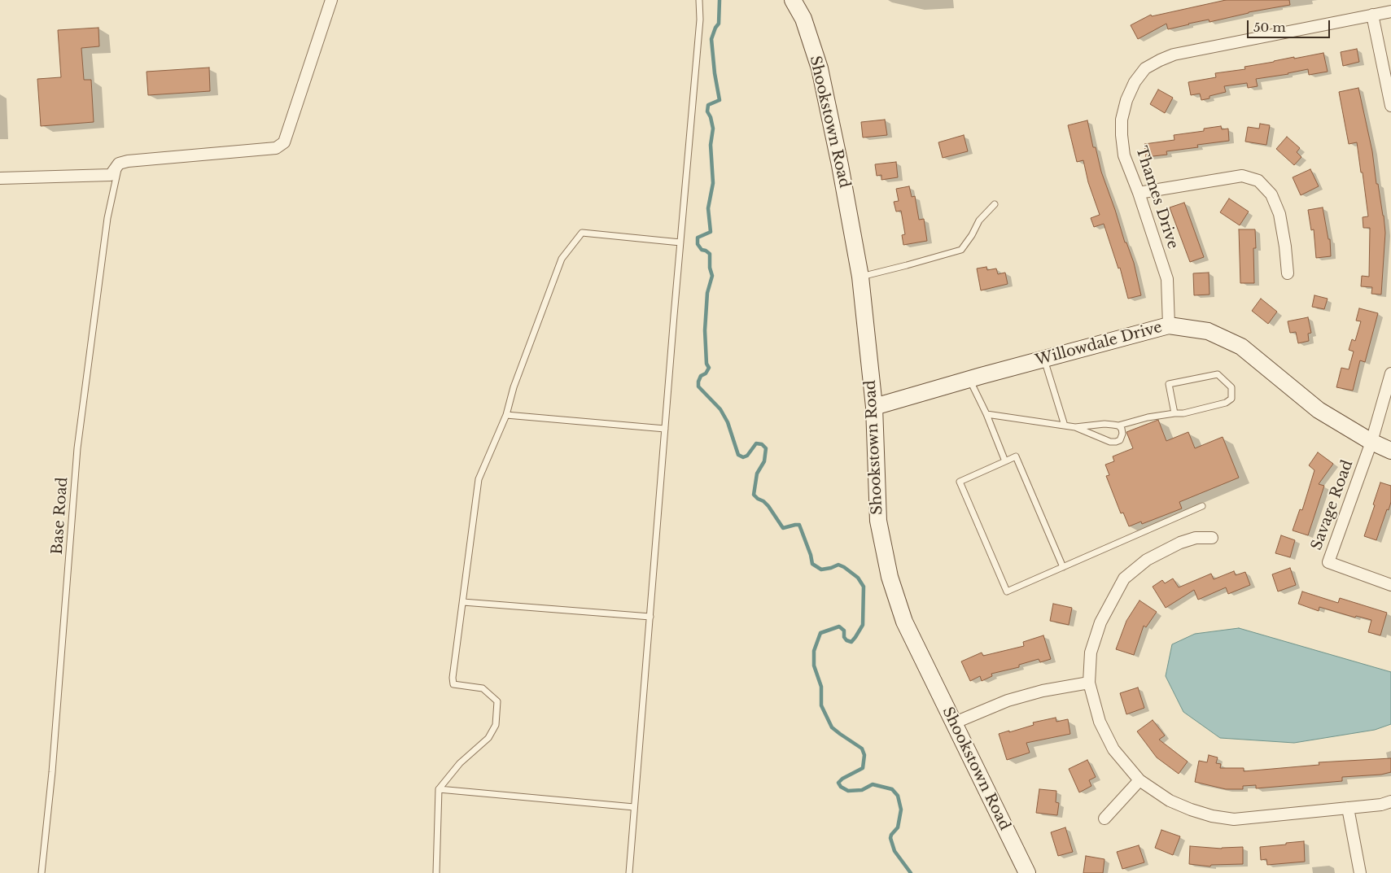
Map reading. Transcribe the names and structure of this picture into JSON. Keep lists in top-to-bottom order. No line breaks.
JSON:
{"streets":{"street":["Shookstown Road","Thames Drive","Willowdale Drive","Savage Road"],"lane":["Base Road"]},"crossings":[["Shookstown Road","Willowdale Drive"],["Thames Drive","Willowdale Drive"],["Willowdale Drive","Savage Road"]],"scale_bar":"50 m"}
